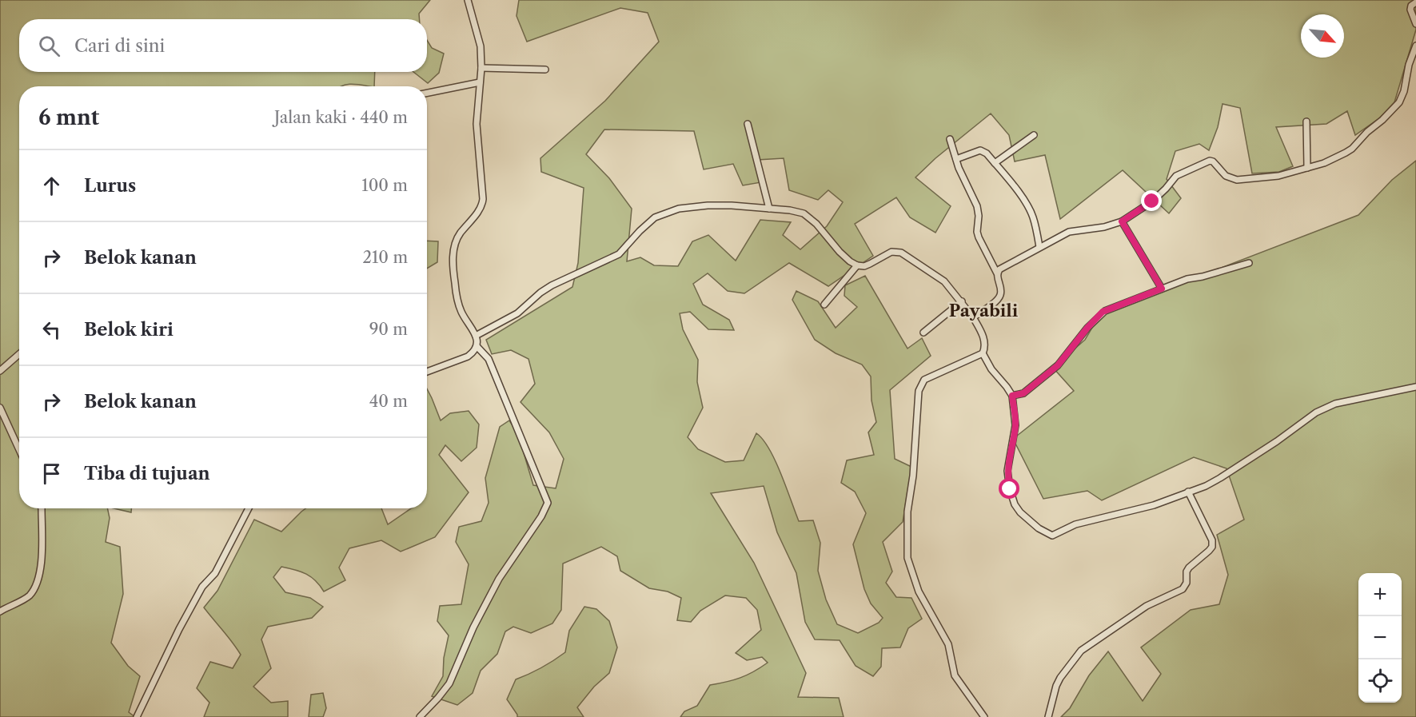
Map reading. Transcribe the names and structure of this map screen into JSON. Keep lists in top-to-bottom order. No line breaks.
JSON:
{"districts":["Payabili"],"north":"bottom right","page":{"search":"Cari di sini","heading":["6 mnt","Jalan kaki · 440 m"],"list":[["Lurus","100 m"],["Belok kanan","210 m"],["Belok kiri","90 m"],["Belok kanan","40 m"],"Tiba di tujuan"],"map_buttons":["+","−"]}}
